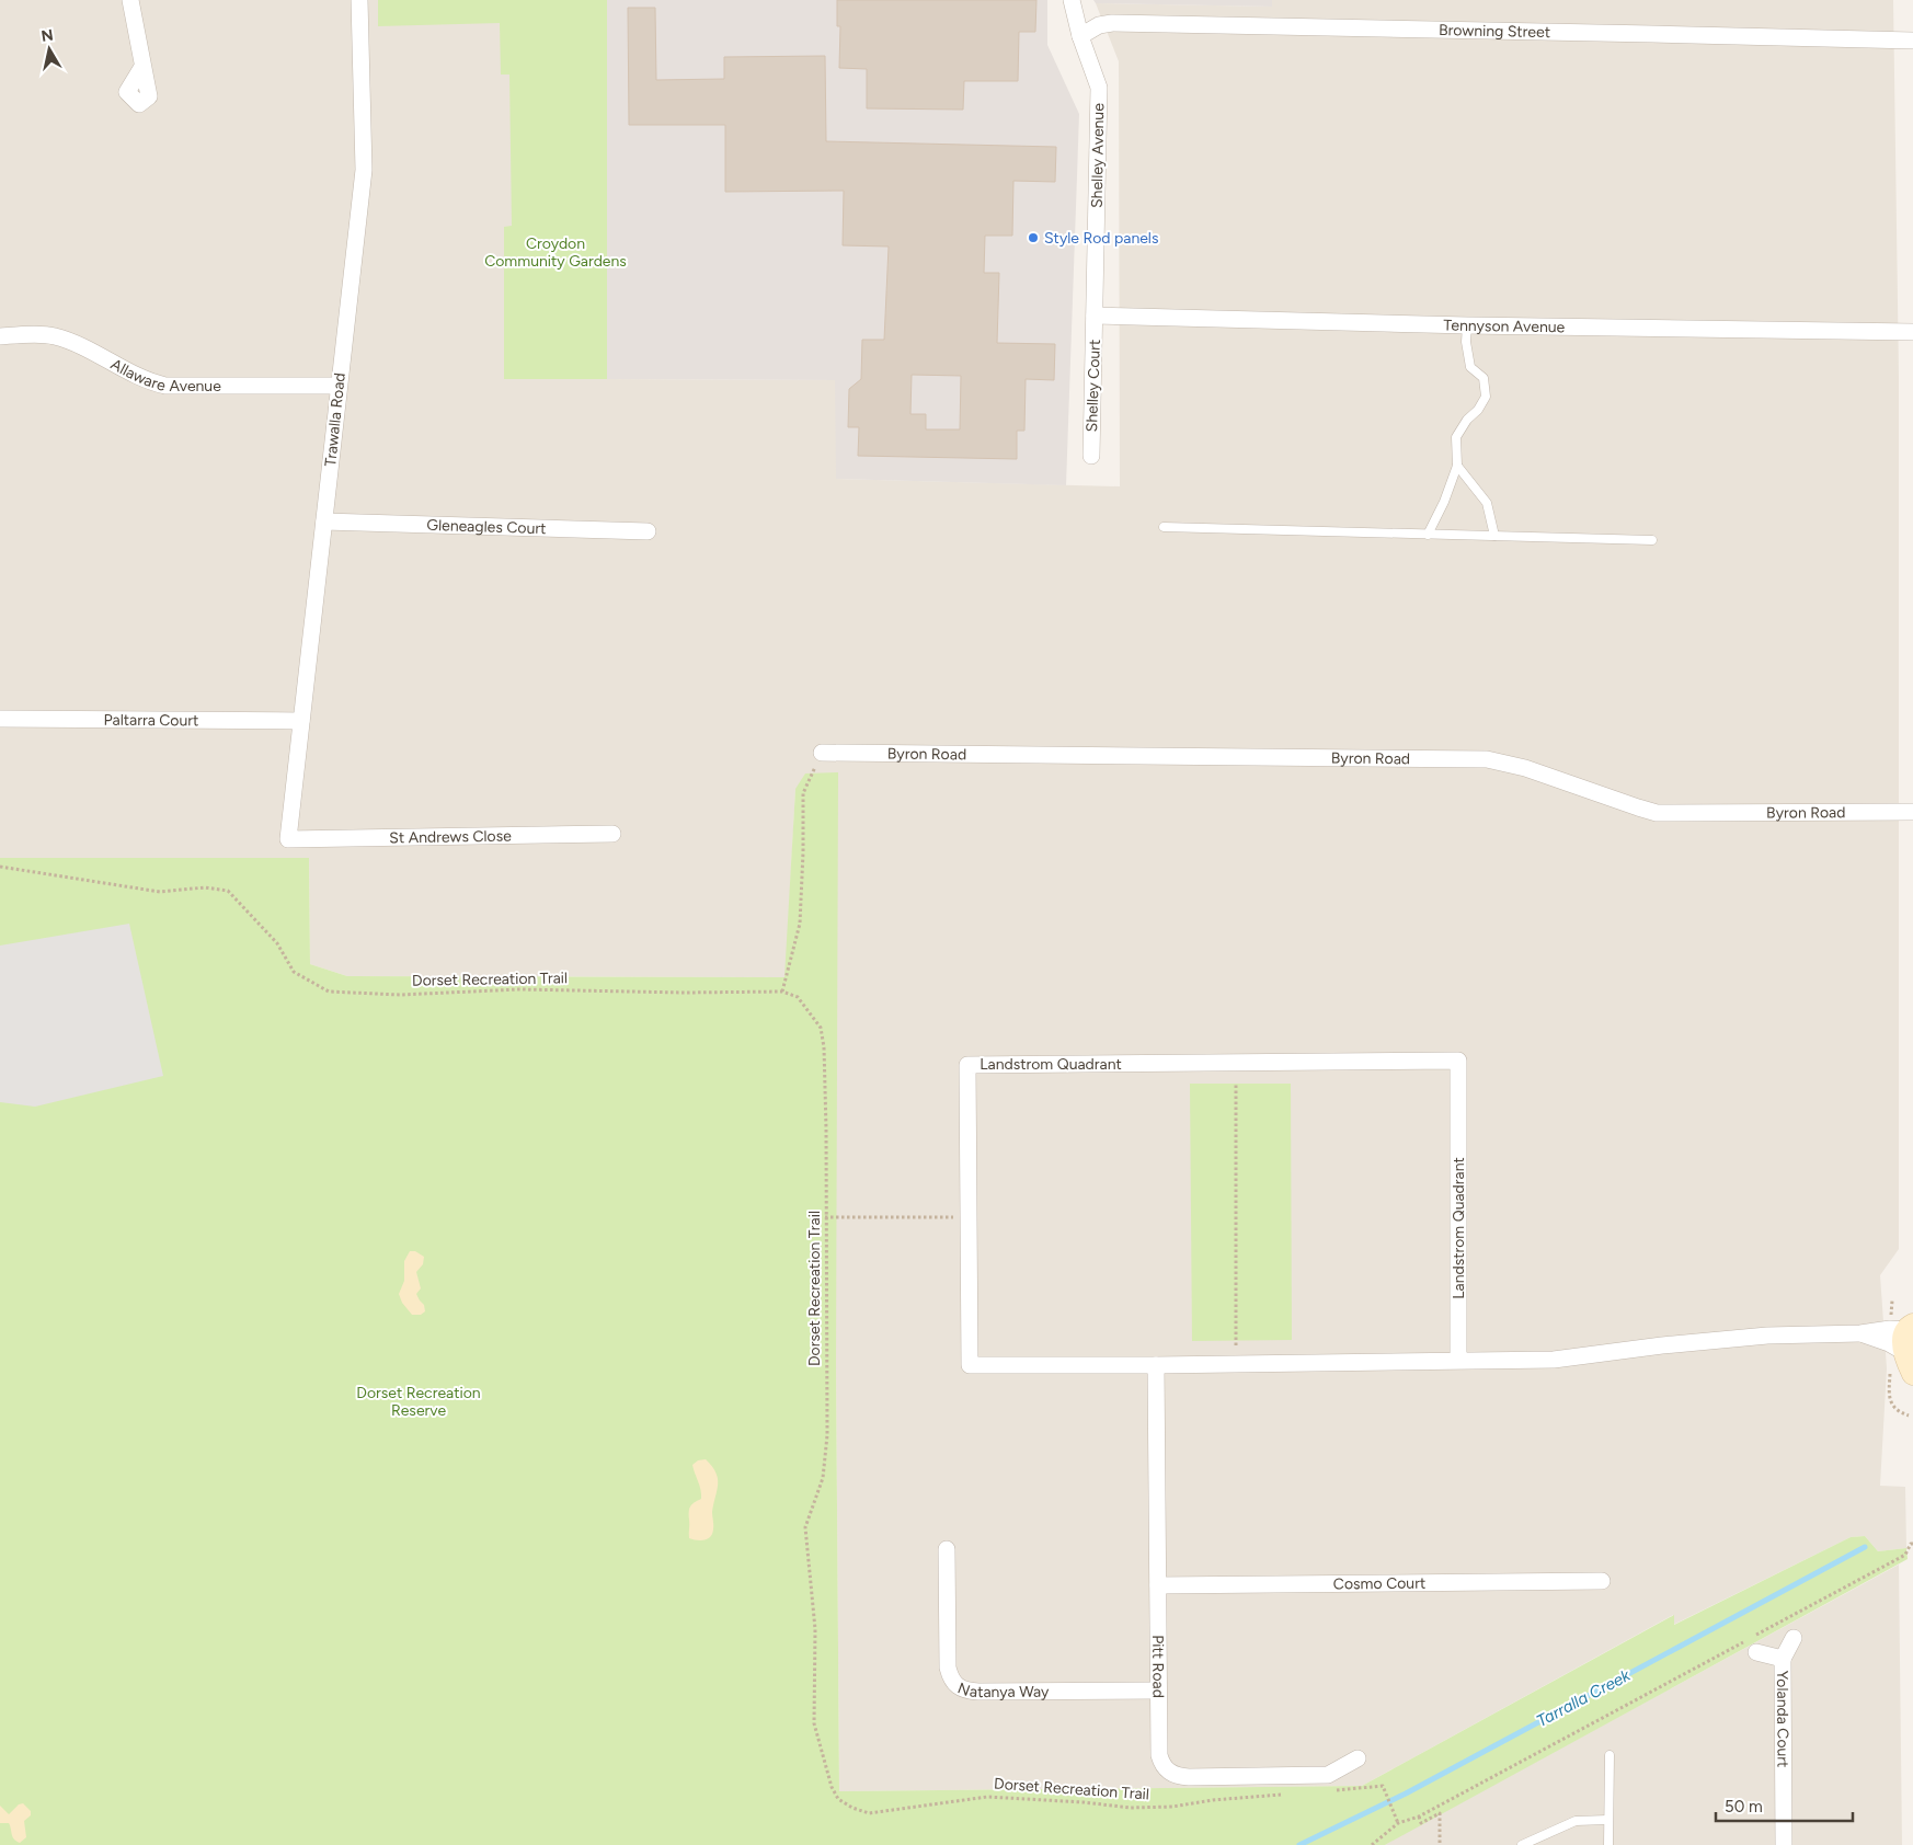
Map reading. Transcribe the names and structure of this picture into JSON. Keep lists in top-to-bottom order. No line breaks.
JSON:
{"streets":{"street":["Browning Street","Shelley Avenue","Tennyson Avenue","Allaware Avenue","Shelley Court","Trawalla Road","Gleneagles Court","Paltarra Court","Byron Road","St Andrews Close","Landstrom Quadrant","Cosmo Court","Pitt Road","Natanya Way","Yolanda Court"],"path":["Dorset Recreation Trail"]},"crossings":[["Browning Street","Shelley Avenue"],["Shelley Avenue","Tennyson Avenue"],["Shelley Avenue","Shelley Court"],["Tennyson Avenue","Shelley Court"],["Allaware Avenue","Trawalla Road"],["Trawalla Road","Gleneagles Court"],["Trawalla Road","Paltarra Court"],["Trawalla Road","St Andrews Close"],["Landstrom Quadrant","Pitt Road"],["Cosmo Court","Pitt Road"],["Pitt Road","Natanya Way"]],"water":["Tarralla Creek"],"parks":["Croydon Community Gardens","Dorset Recreation Reserve"],"places":["Style Rod panels"],"scale_bar":"50 m","north":"top"}
